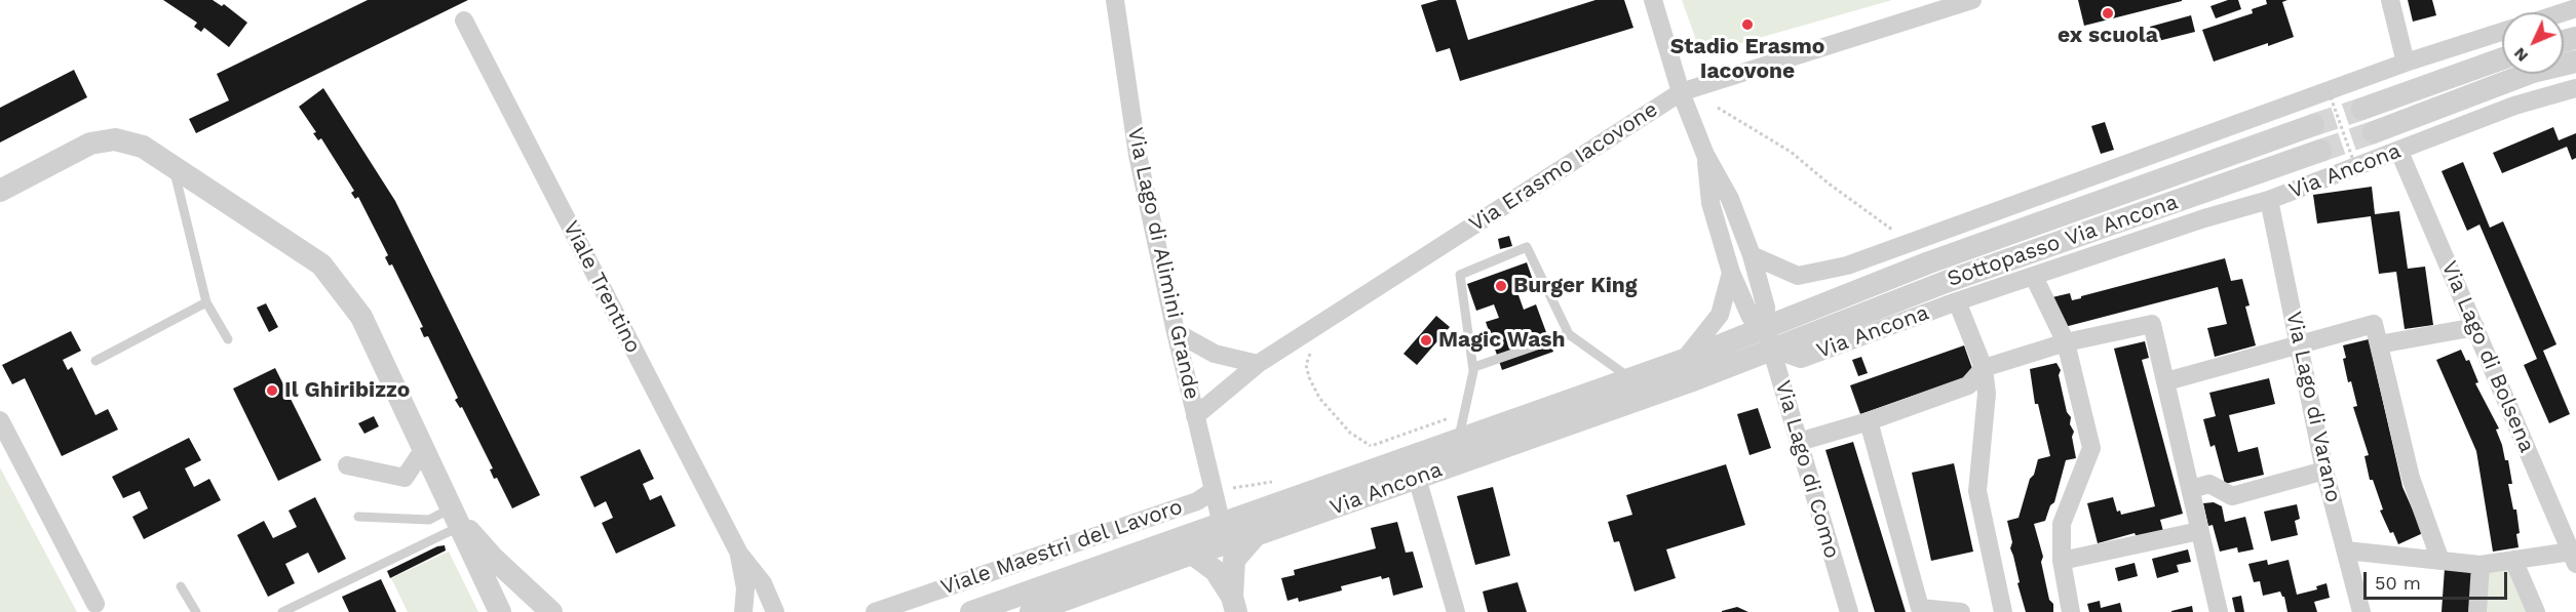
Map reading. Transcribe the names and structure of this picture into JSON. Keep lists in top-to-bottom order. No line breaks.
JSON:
{"streets":{"street":["Via Erasmo Iacovone","Via Ancona","Sottopasso Via Ancona","Via Lago di Alimini Grande","Viale Trentino","Via Lago di Bolsena","Via Lago di Varano","Via Lago di Como","Viale Maestri del Lavoro"]},"crossings":[["Via Erasmo Iacovone","Via Lago di Alimini Grande"],["Via Erasmo Iacovone","Via Lago di Como"],["Via Ancona","Sottopasso Via Ancona"],["Via Ancona","Via Lago di Alimini Grande"],["Via Ancona","Via Lago di Bolsena"],["Via Ancona","Via Lago di Varano"],["Via Ancona","Via Lago di Como"],["Sottopasso Via Ancona","Via Lago di Como"],["Via Lago di Alimini Grande","Viale Maestri del Lavoro"]],"places":["ex scuola","Stadio Erasmo Iacovone","Burger King","Magic Wash","Il Ghiribizzo"],"scale_bar":"50 m","north":"bottom left"}
